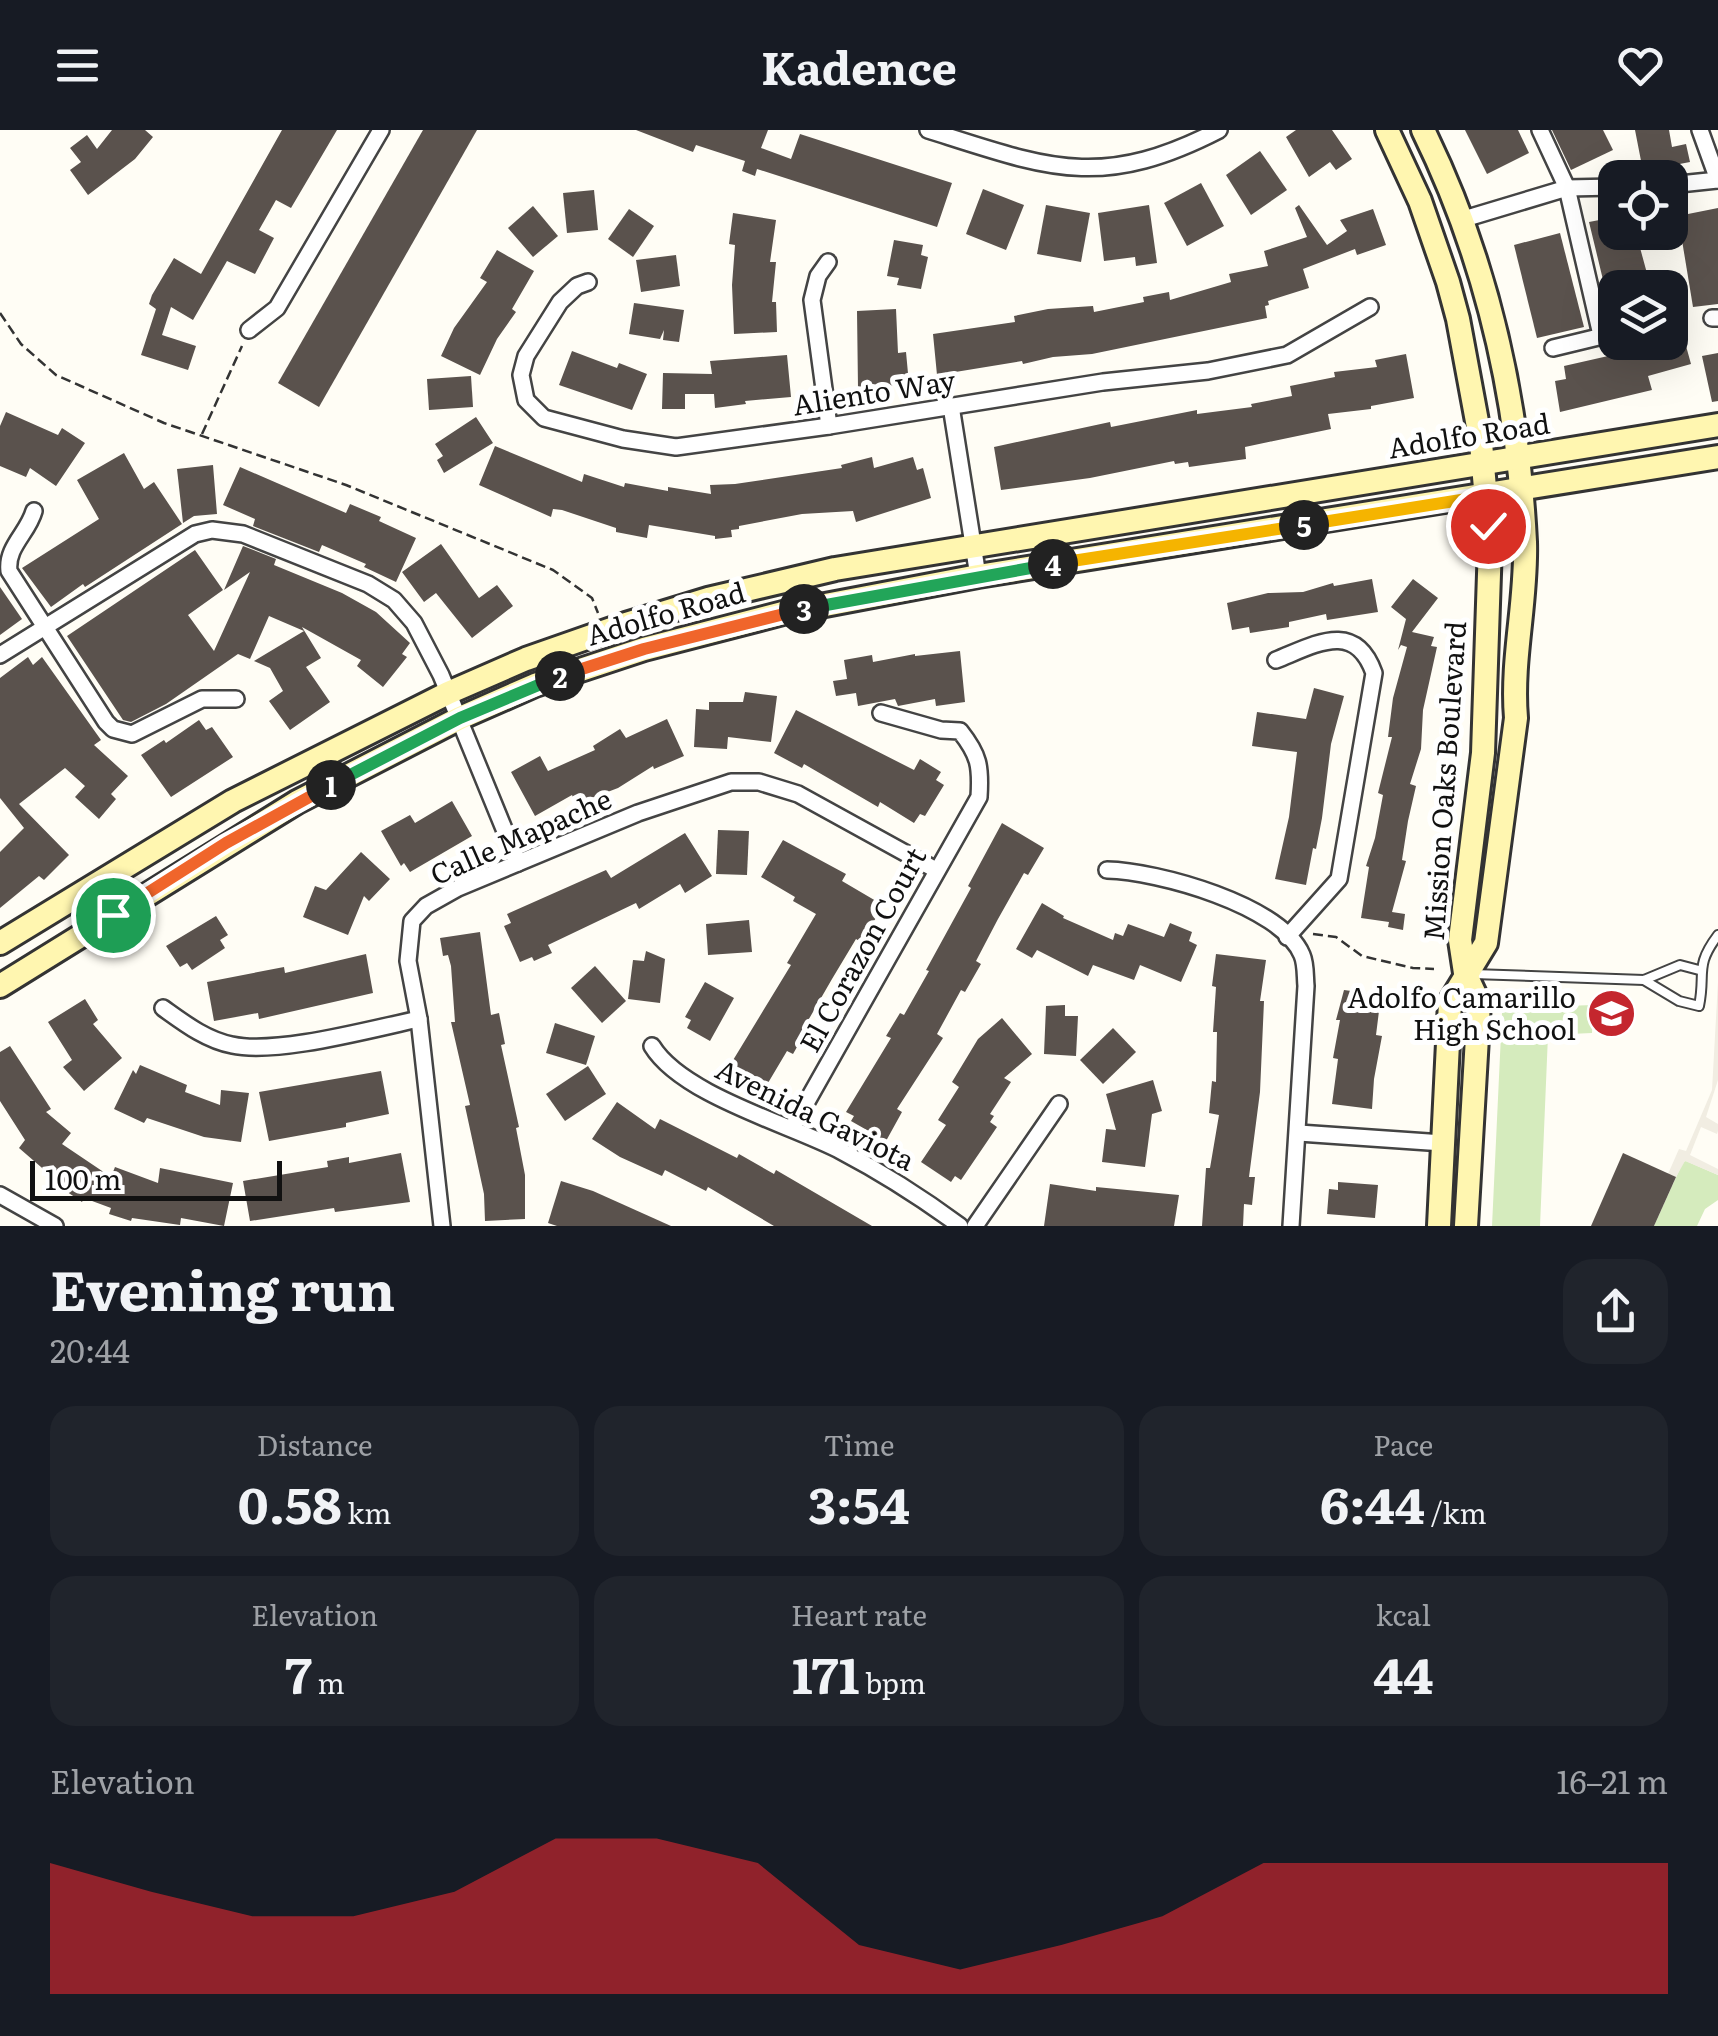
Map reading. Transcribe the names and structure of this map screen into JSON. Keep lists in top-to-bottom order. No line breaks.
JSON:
{"streets":{"main road":["Adolfo Road","Mission Oaks Boulevard"],"street":["Aliento Way","Calle Mapache","El Corazon Court","Avenida Gaviota"]},"crossings":[["Adolfo Road","Mission Oaks Boulevard"],["Calle Mapache","El Corazon Court"],["El Corazon Court","Avenida Gaviota"]],"places":{"school or university":["Adolfo Camarillo High School"]},"scale_bar":"100 m","page":{"header":"Kadence","pins":["5","4","3","2","1"],"scale":"100 m","heading":["Evening run","20:44"],"stats":[["Distance","0.58 km"],["Time","3:54"],["Pace","6:44 /km"],["Elevation","7 m"],["Heart rate","171 bpm"],["kcal","44"]],"chart":["Elevation","16–21 m"]}}
